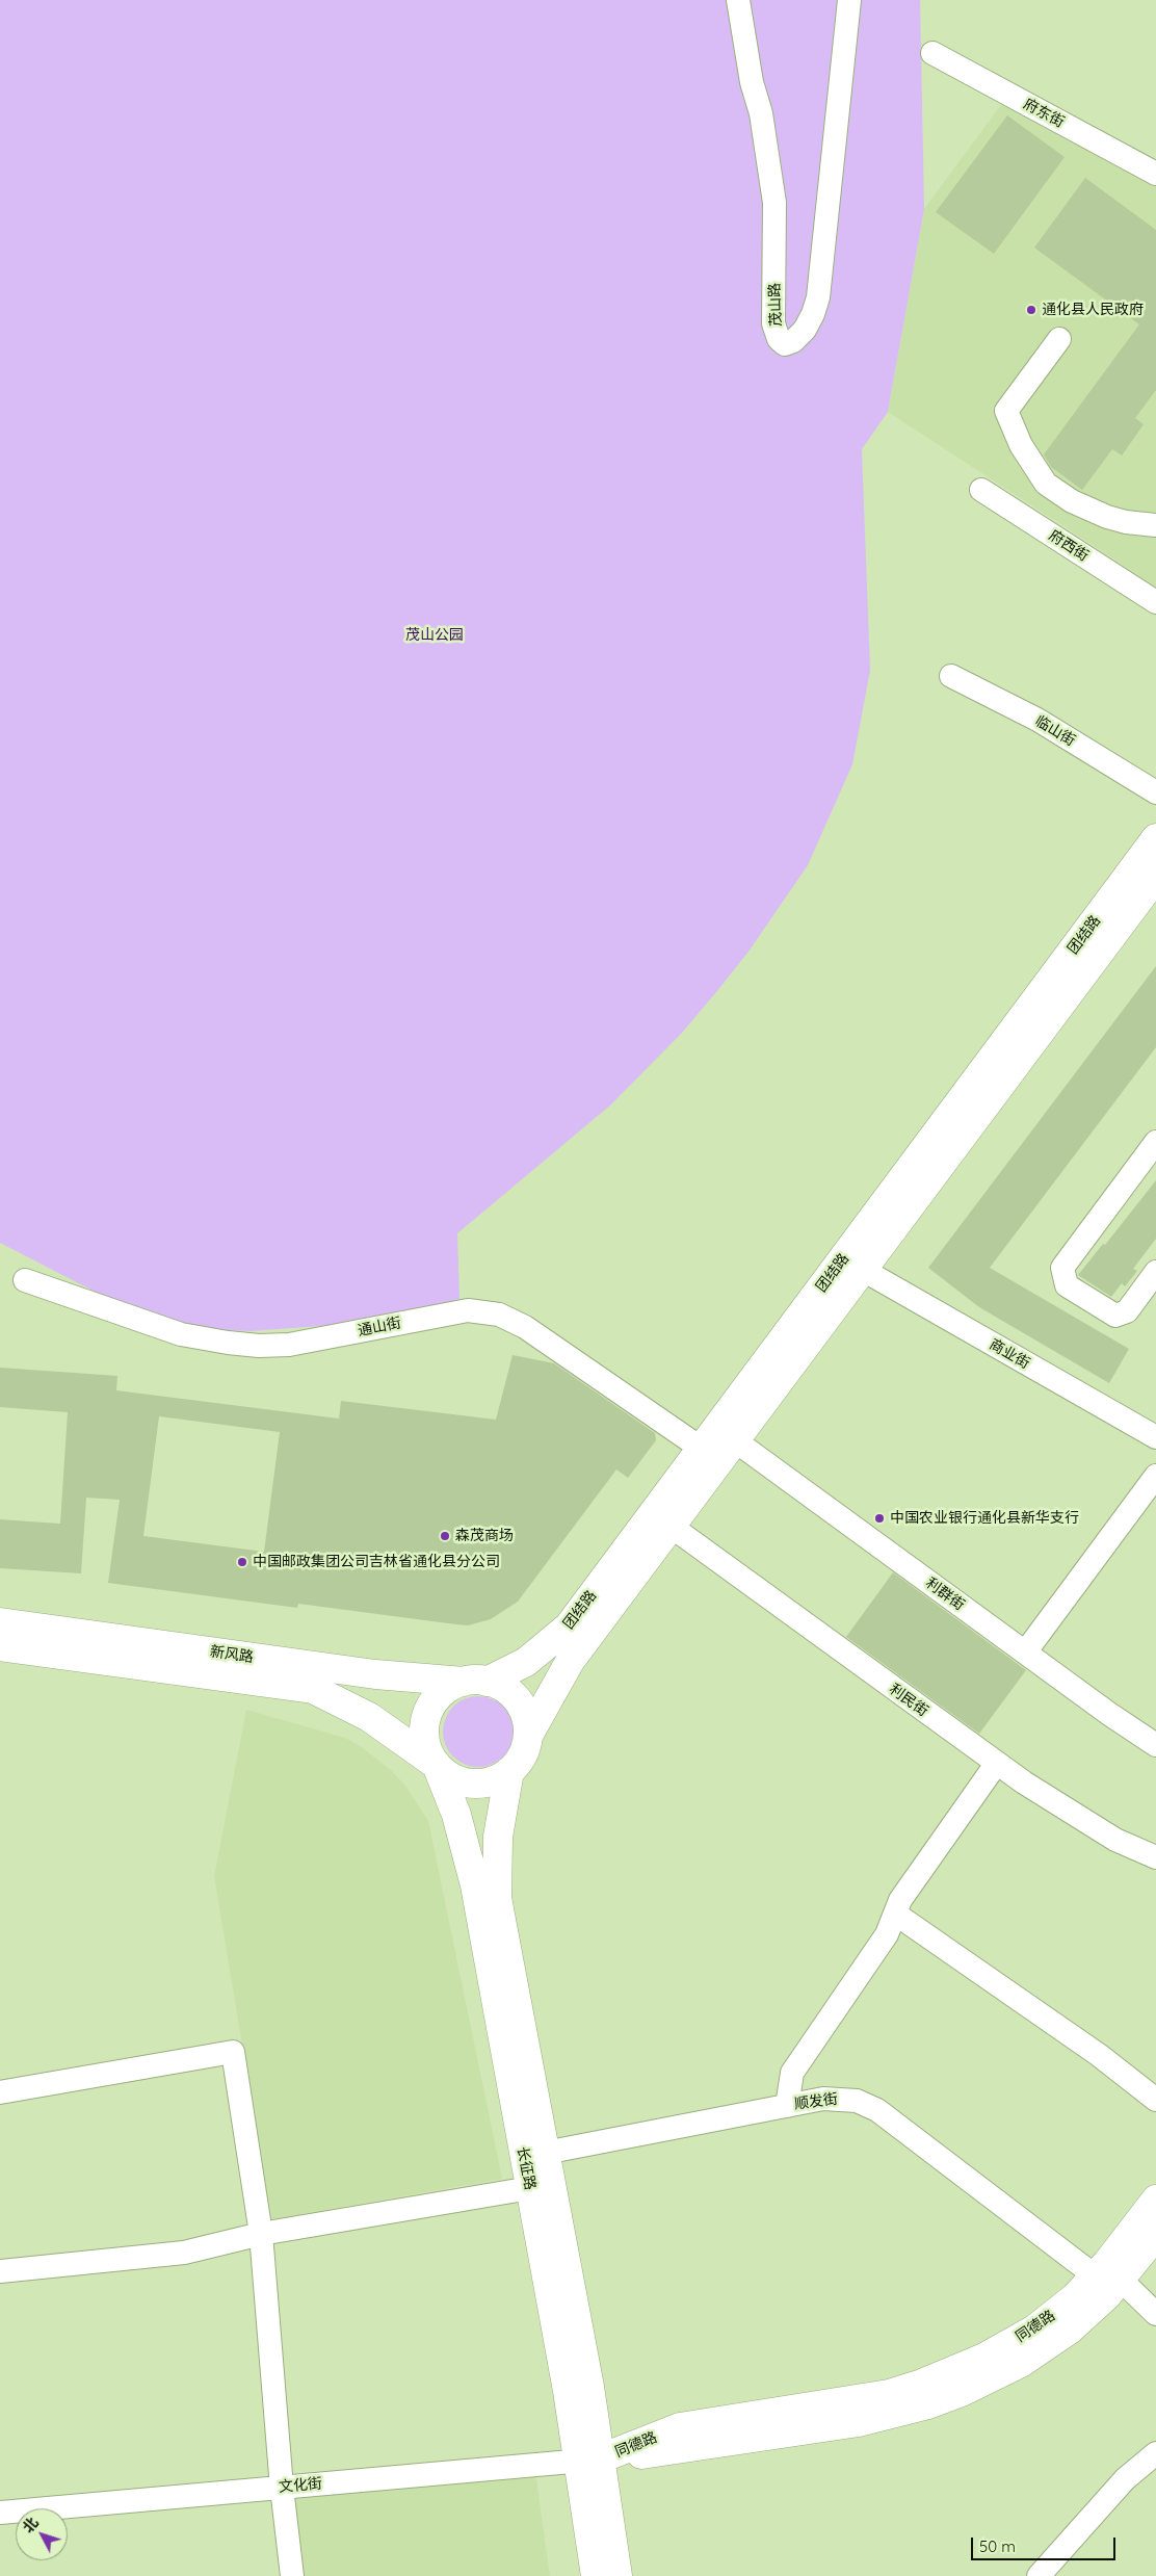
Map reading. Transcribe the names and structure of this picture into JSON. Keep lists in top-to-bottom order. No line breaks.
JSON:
{"streets":{"main road":["团结路","新风路","长征路","同德路"],"street":["府东街","茂山路","府西街","临山街","通山街","商业街","利群街","利民街","顺发街","文化街"]},"crossings":[["团结路","通山街"],["团结路","商业街"],["团结路","利群街"],["团结路","新风路"],["团结路","利民街"],["团结路","长征路"],["新风路","长征路"],["顺发街","长征路"],["顺发街","同德路"],["长征路","同德路"],["长征路","文化街"],["同德路","文化街"]],"parks":["茂山公园"],"places":["通化县人民政府","中国农业银行通化县新华支行","森茂商场","中国邮政集团公司吉林省通化县分公司"],"scale_bar":"50 m","north":"top left"}
